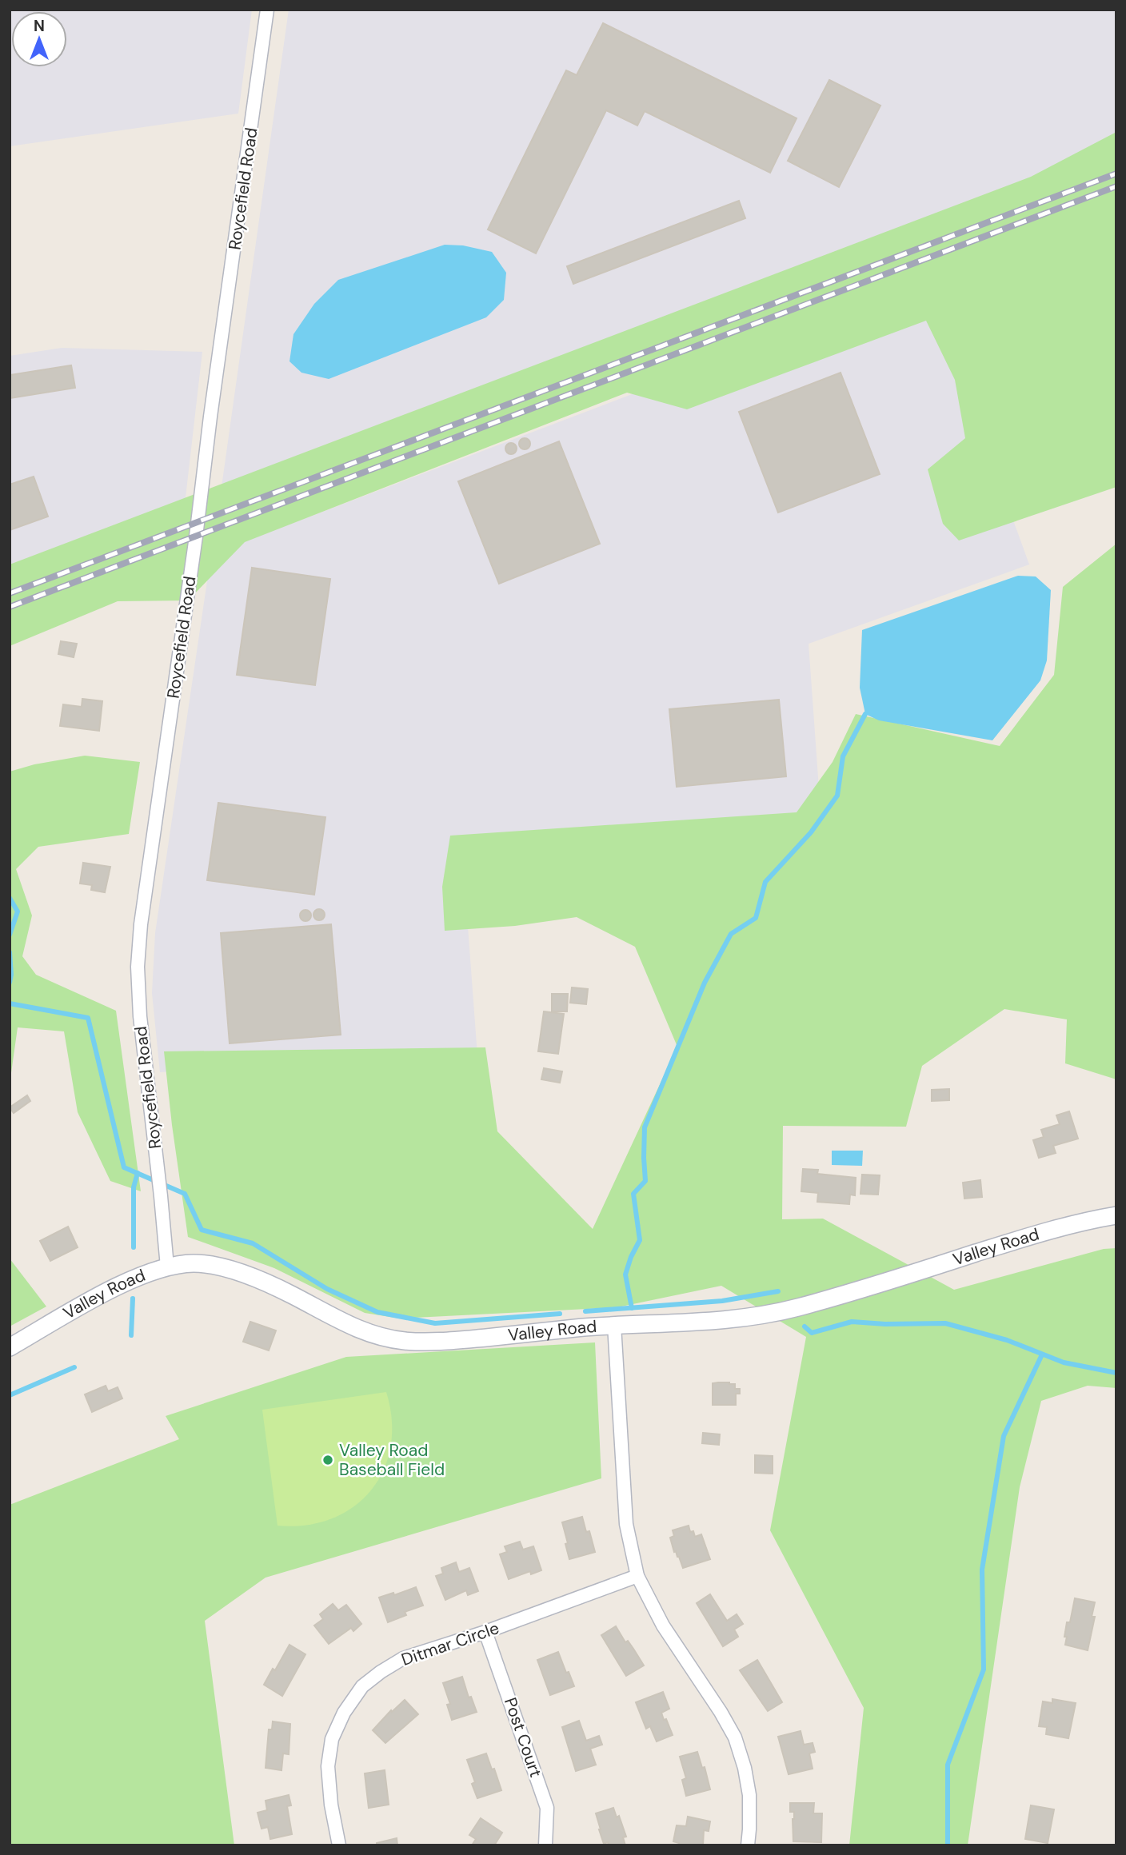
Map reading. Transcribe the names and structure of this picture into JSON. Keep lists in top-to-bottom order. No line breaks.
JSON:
{"streets":{"street":["Roycefield Road","Valley Road","Ditmar Circle","Post Court"]},"crossings":[["Roycefield Road","Valley Road"],["Ditmar Circle","Post Court"]],"places":["Valley Road Baseball Field"],"north":"top"}
